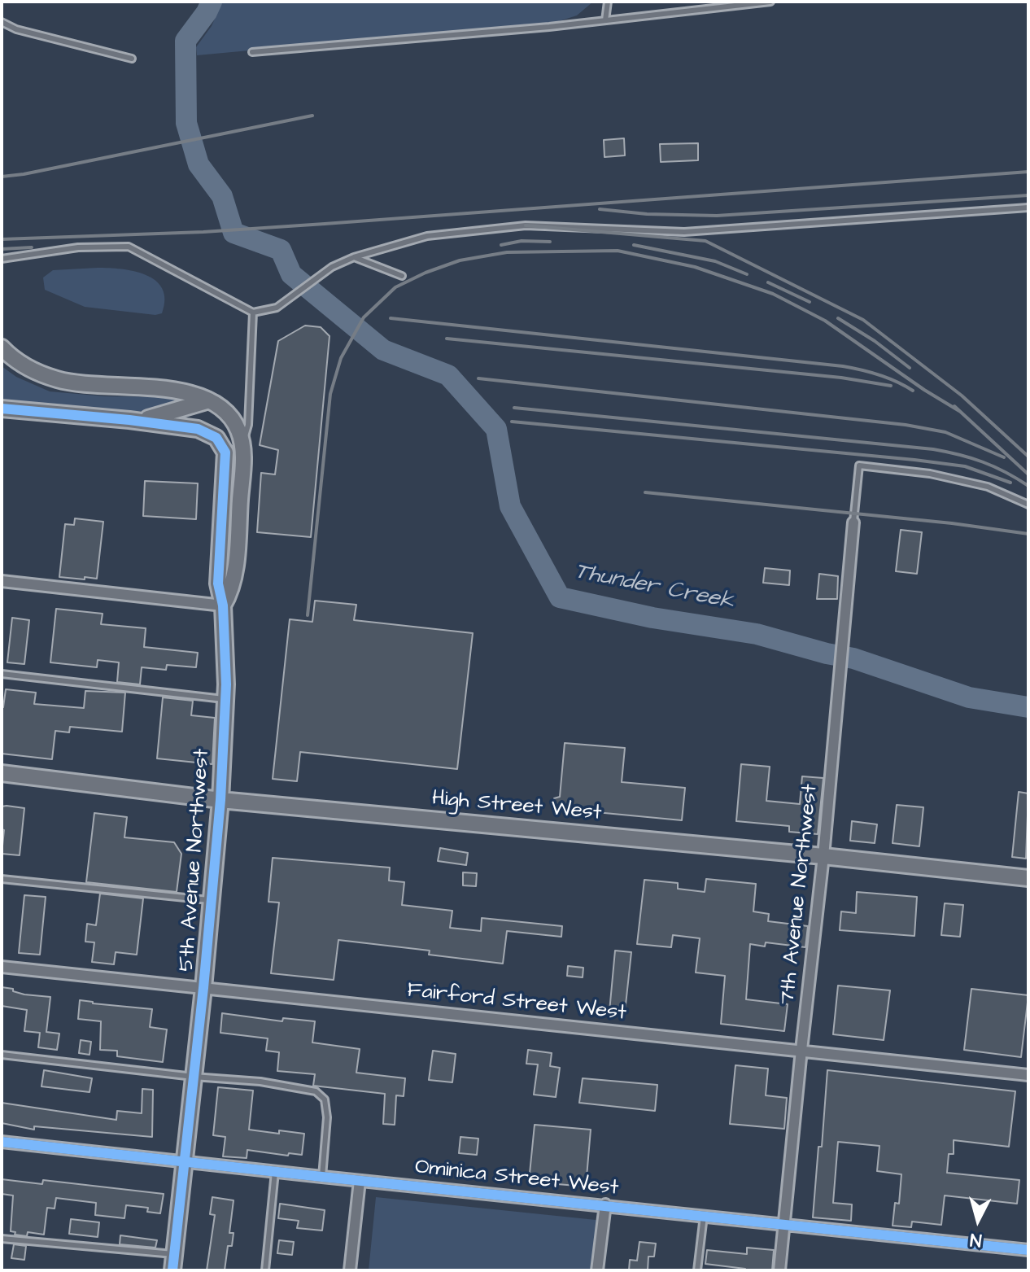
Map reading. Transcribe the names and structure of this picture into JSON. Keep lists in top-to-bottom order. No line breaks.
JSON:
{"streets":{"street":["High Street West","5th Avenue Northwest","7th Avenue Northwest","Fairford Street West","Ominica Street West"]},"crossings":[["High Street West","5th Avenue Northwest"],["High Street West","7th Avenue Northwest"],["5th Avenue Northwest","Fairford Street West"],["5th Avenue Northwest","Ominica Street West"],["7th Avenue Northwest","Fairford Street West"],["7th Avenue Northwest","Ominica Street West"]],"water":["Thunder Creek"],"north":"bottom"}
